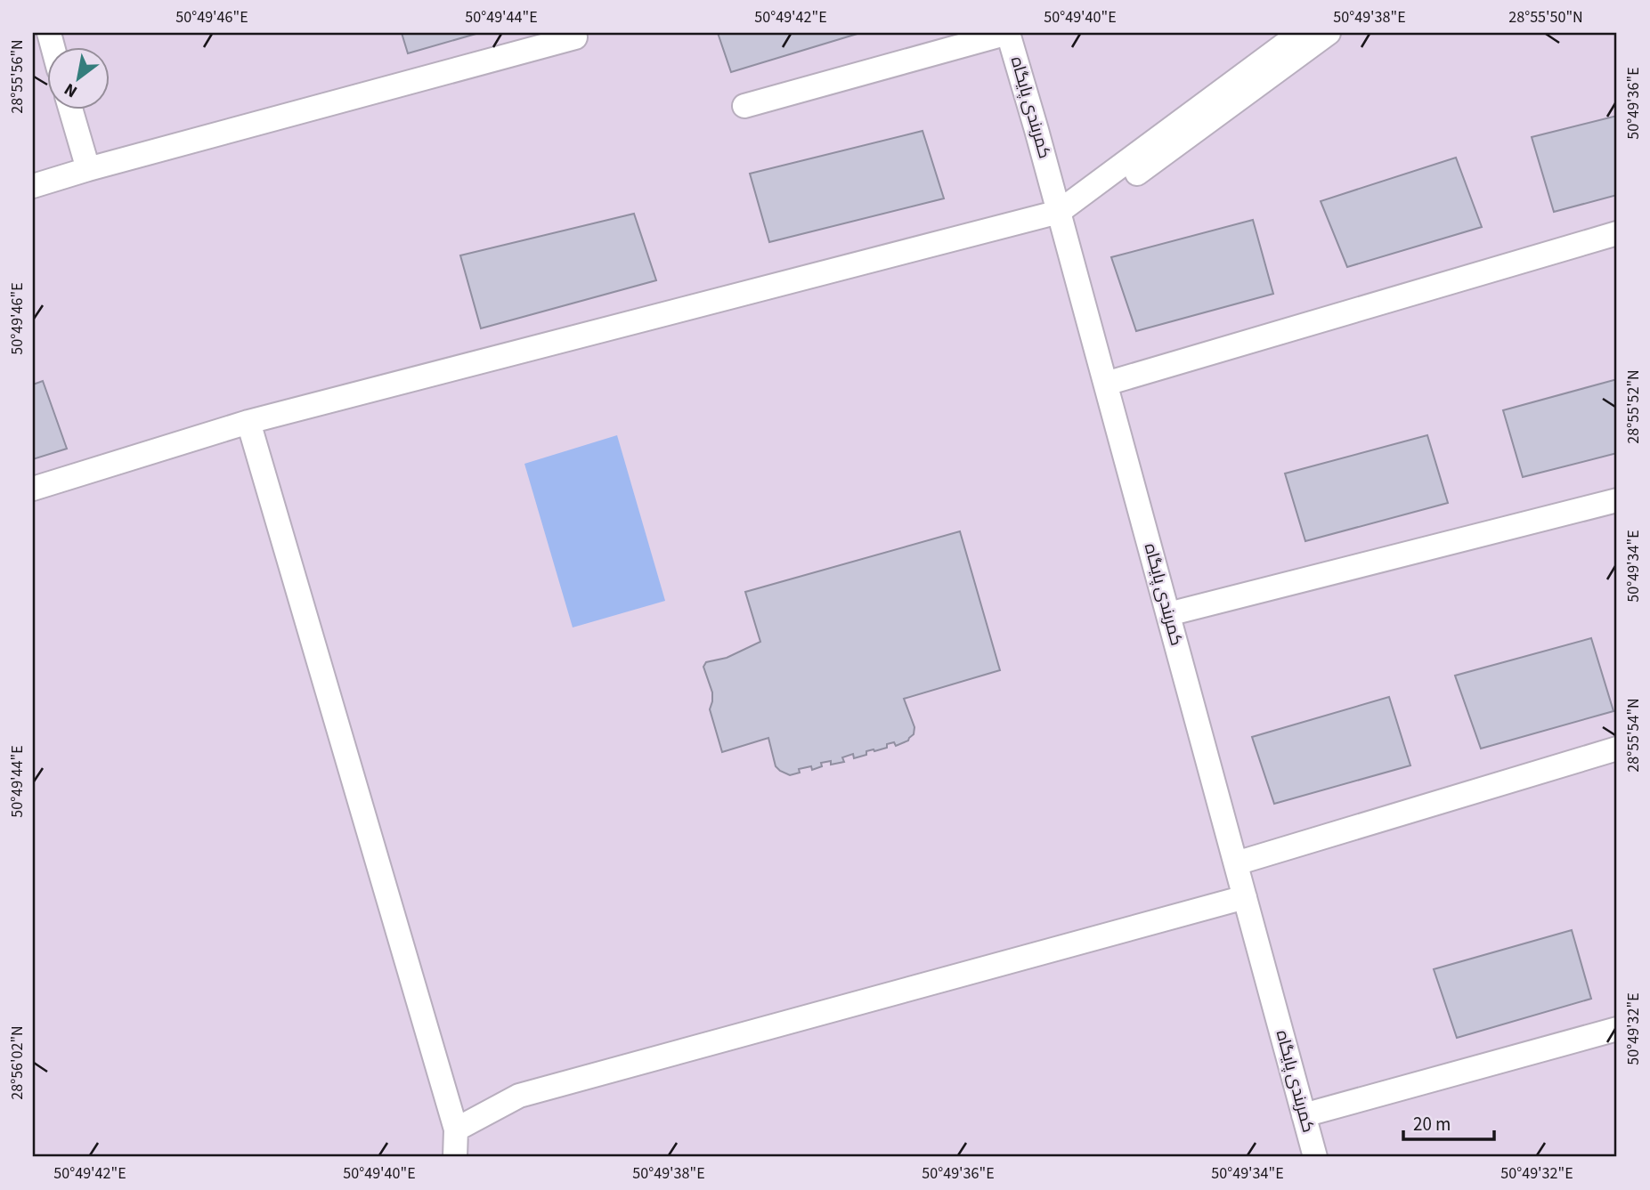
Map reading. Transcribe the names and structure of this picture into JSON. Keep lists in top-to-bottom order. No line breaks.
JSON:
{"streets":{"street":["کمربندی پایگاه"]},"scale_bar":"20 m","north":"bottom left","coordinates":["50°49'46\"E","50°49'44\"E","50°49'42\"E","50°49'40\"E","50°49'38\"E","28°55'50\"N","28°55'56\"N","50°49'36\"E","28°55'52\"N","50°49'34\"E","28°55'54\"N","50°49'32\"E","28°56'02\"N"]}
